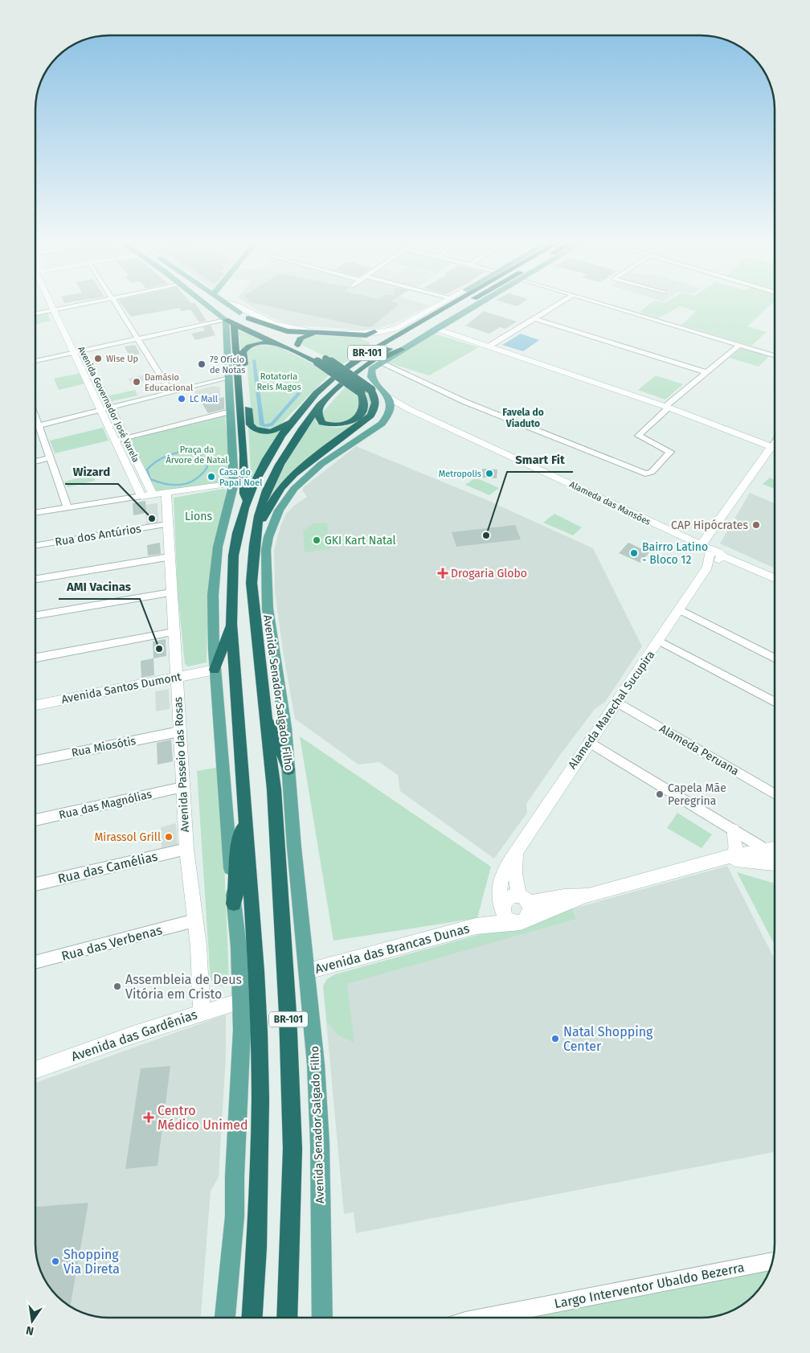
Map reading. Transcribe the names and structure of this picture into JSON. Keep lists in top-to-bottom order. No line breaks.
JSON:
{"streets":{"highway":["BR-101","Avenida Senador Salgado Filho"],"street":["Avenida Governador José Varela","Alameda das Mansões","Rua dos Antúrios","Avenida Santos Dumont","Alameda Marechal Sucupira","Rua Miosótis","Alameda Peruana","Avenida Passeio das Rosas","Rua das Magnólias","Rua das Camélias","Rua das Verbenas","Avenida das Brancas Dunas","Avenida das Gardênias","Largo Interventor Ubaldo Bezerra"]},"crossings":[["Alameda das Mansões","Alameda Marechal Sucupira"],["Rua dos Antúrios","Avenida Passeio das Rosas"],["Avenida Santos Dumont","Avenida Passeio das Rosas"],["Avenida Senador Salgado Filho","Avenida das Brancas Dunas"],["Alameda Marechal Sucupira","Alameda Peruana"],["Alameda Marechal Sucupira","Avenida das Brancas Dunas"],["Rua Miosótis","Avenida Passeio das Rosas"],["Avenida Passeio das Rosas","Rua das Magnólias"],["Avenida Passeio das Rosas","Rua das Camélias"],["Avenida Passeio das Rosas","Rua das Verbenas"],["Avenida Passeio das Rosas","Avenida das Gardênias"]],"districts":["Favela do Viaduto"],"parks":["Rotatoria Reis Magos","Praça da Árvore de Natal","Lions"],"places":{"other":["Wise Up","7º Ofício de Notas","Damásio Educacional","LC Mall","Metropolis","Casa do Papai Noel","Wizard","CAP Hipócrates","Smart Fit","GKI Kart Natal","Bairro Latino - Bloco 12","AMI Vacinas","Capela Mãe Peregrina","Mirassol Grill","Assembleia de Deus Vitória em Cristo","Natal Shopping Center","Shopping Via Direta"],"health":["Drogaria Globo","Centro Médico Unimed"]},"north":"bottom"}
